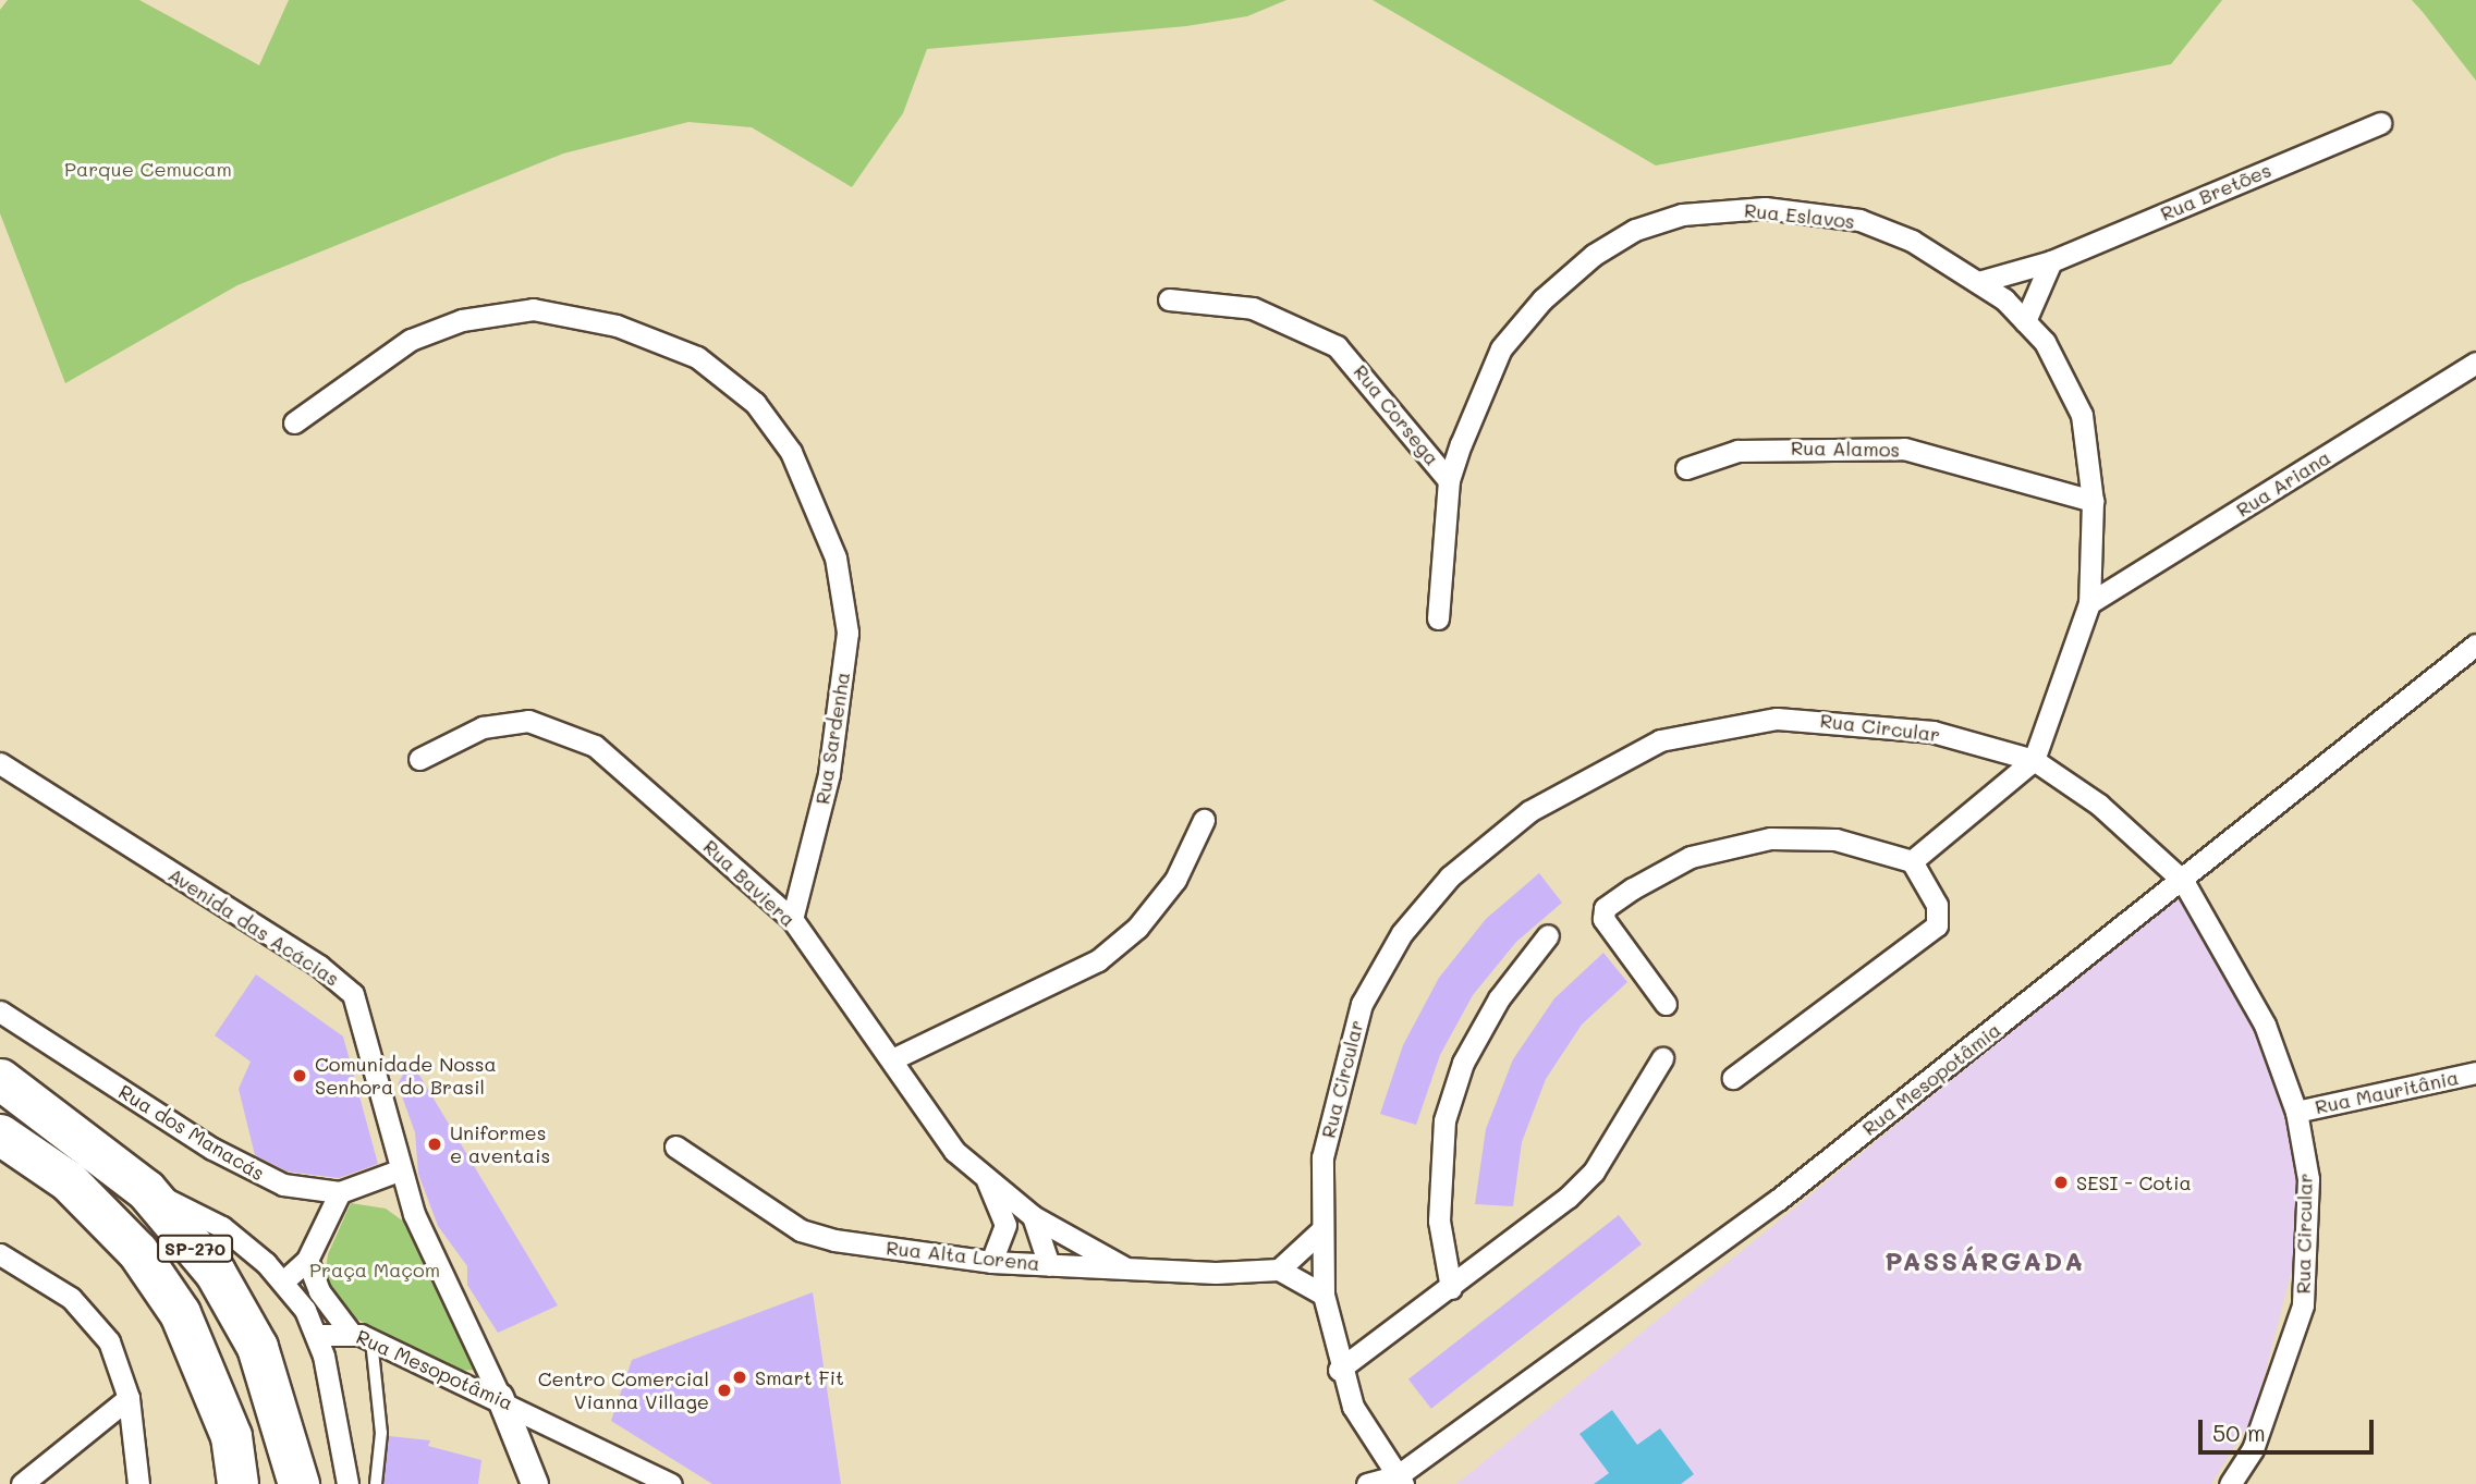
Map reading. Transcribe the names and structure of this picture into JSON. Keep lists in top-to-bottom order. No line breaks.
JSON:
{"streets":{"highway":["SP-270"],"street":["Rua Bretões","Rua Eslavos","Rua Corsega","Rua Alamos","Rua Ariana","Rua Circular","Rua Sardenha","Rua Baviera","Avenida das Acácias","Rua Mesopotâmia","Rua Mauritânia","Rua dos Manacás","Rua Alta Lorena"]},"crossings":[["Rua Bretões","Rua Eslavos"],["Rua Eslavos","Rua Corsega"],["Rua Eslavos","Rua Alamos"],["Rua Eslavos","Rua Ariana"],["Rua Eslavos","Rua Circular"],["Rua Circular","Rua Mesopotâmia"],["Rua Circular","Rua Mauritânia"],["Rua Circular","Rua Alta Lorena"],["Rua Sardenha","Rua Baviera"],["Rua Baviera","Rua Alta Lorena"],["Avenida das Acácias","Rua Mesopotâmia"],["Avenida das Acácias","Rua dos Manacás"]],"districts":["PASSÁRGADA"],"parks":["Parque Cemucam","Praça Maçom"],"places":["Comunidade Nossa Senhora do Brasil","Uniformes e aventais","SESI - Cotia","Smart Fit","Centro Comercial Vianna Village"],"scale_bar":"50 m"}
